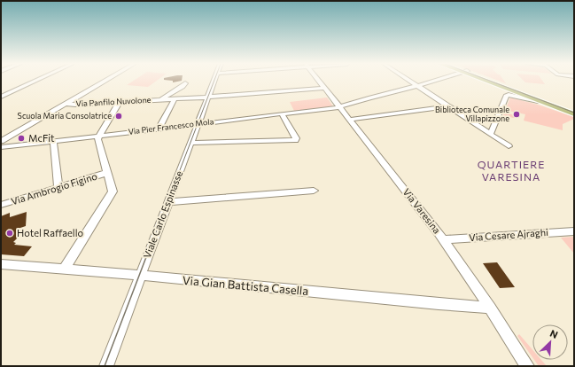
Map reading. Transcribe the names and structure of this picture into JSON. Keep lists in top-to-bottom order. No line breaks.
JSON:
{"streets":{"street":["Via Panfilo Nuvolone","Via Pier Francesco Mola","Via Ambrogio Figino","Via Varesina","Viale Carlo Espinasse","Via Cesare Ajraghi","Via Gian Battista Casella"]},"crossings":[["Via Panfilo Nuvolone","Via Varesina"],["Via Panfilo Nuvolone","Viale Carlo Espinasse"],["Via Pier Francesco Mola","Via Varesina"],["Via Pier Francesco Mola","Viale Carlo Espinasse"],["Via Varesina","Via Cesare Ajraghi"],["Via Varesina","Via Gian Battista Casella"],["Viale Carlo Espinasse","Via Gian Battista Casella"]],"districts":["QUARTIERE VARESINA"],"places":["Biblioteca Comunale Villapizzone","Scuola Maria Consolatrice","McFit","Hotel Raffaello"],"north":"top right"}
